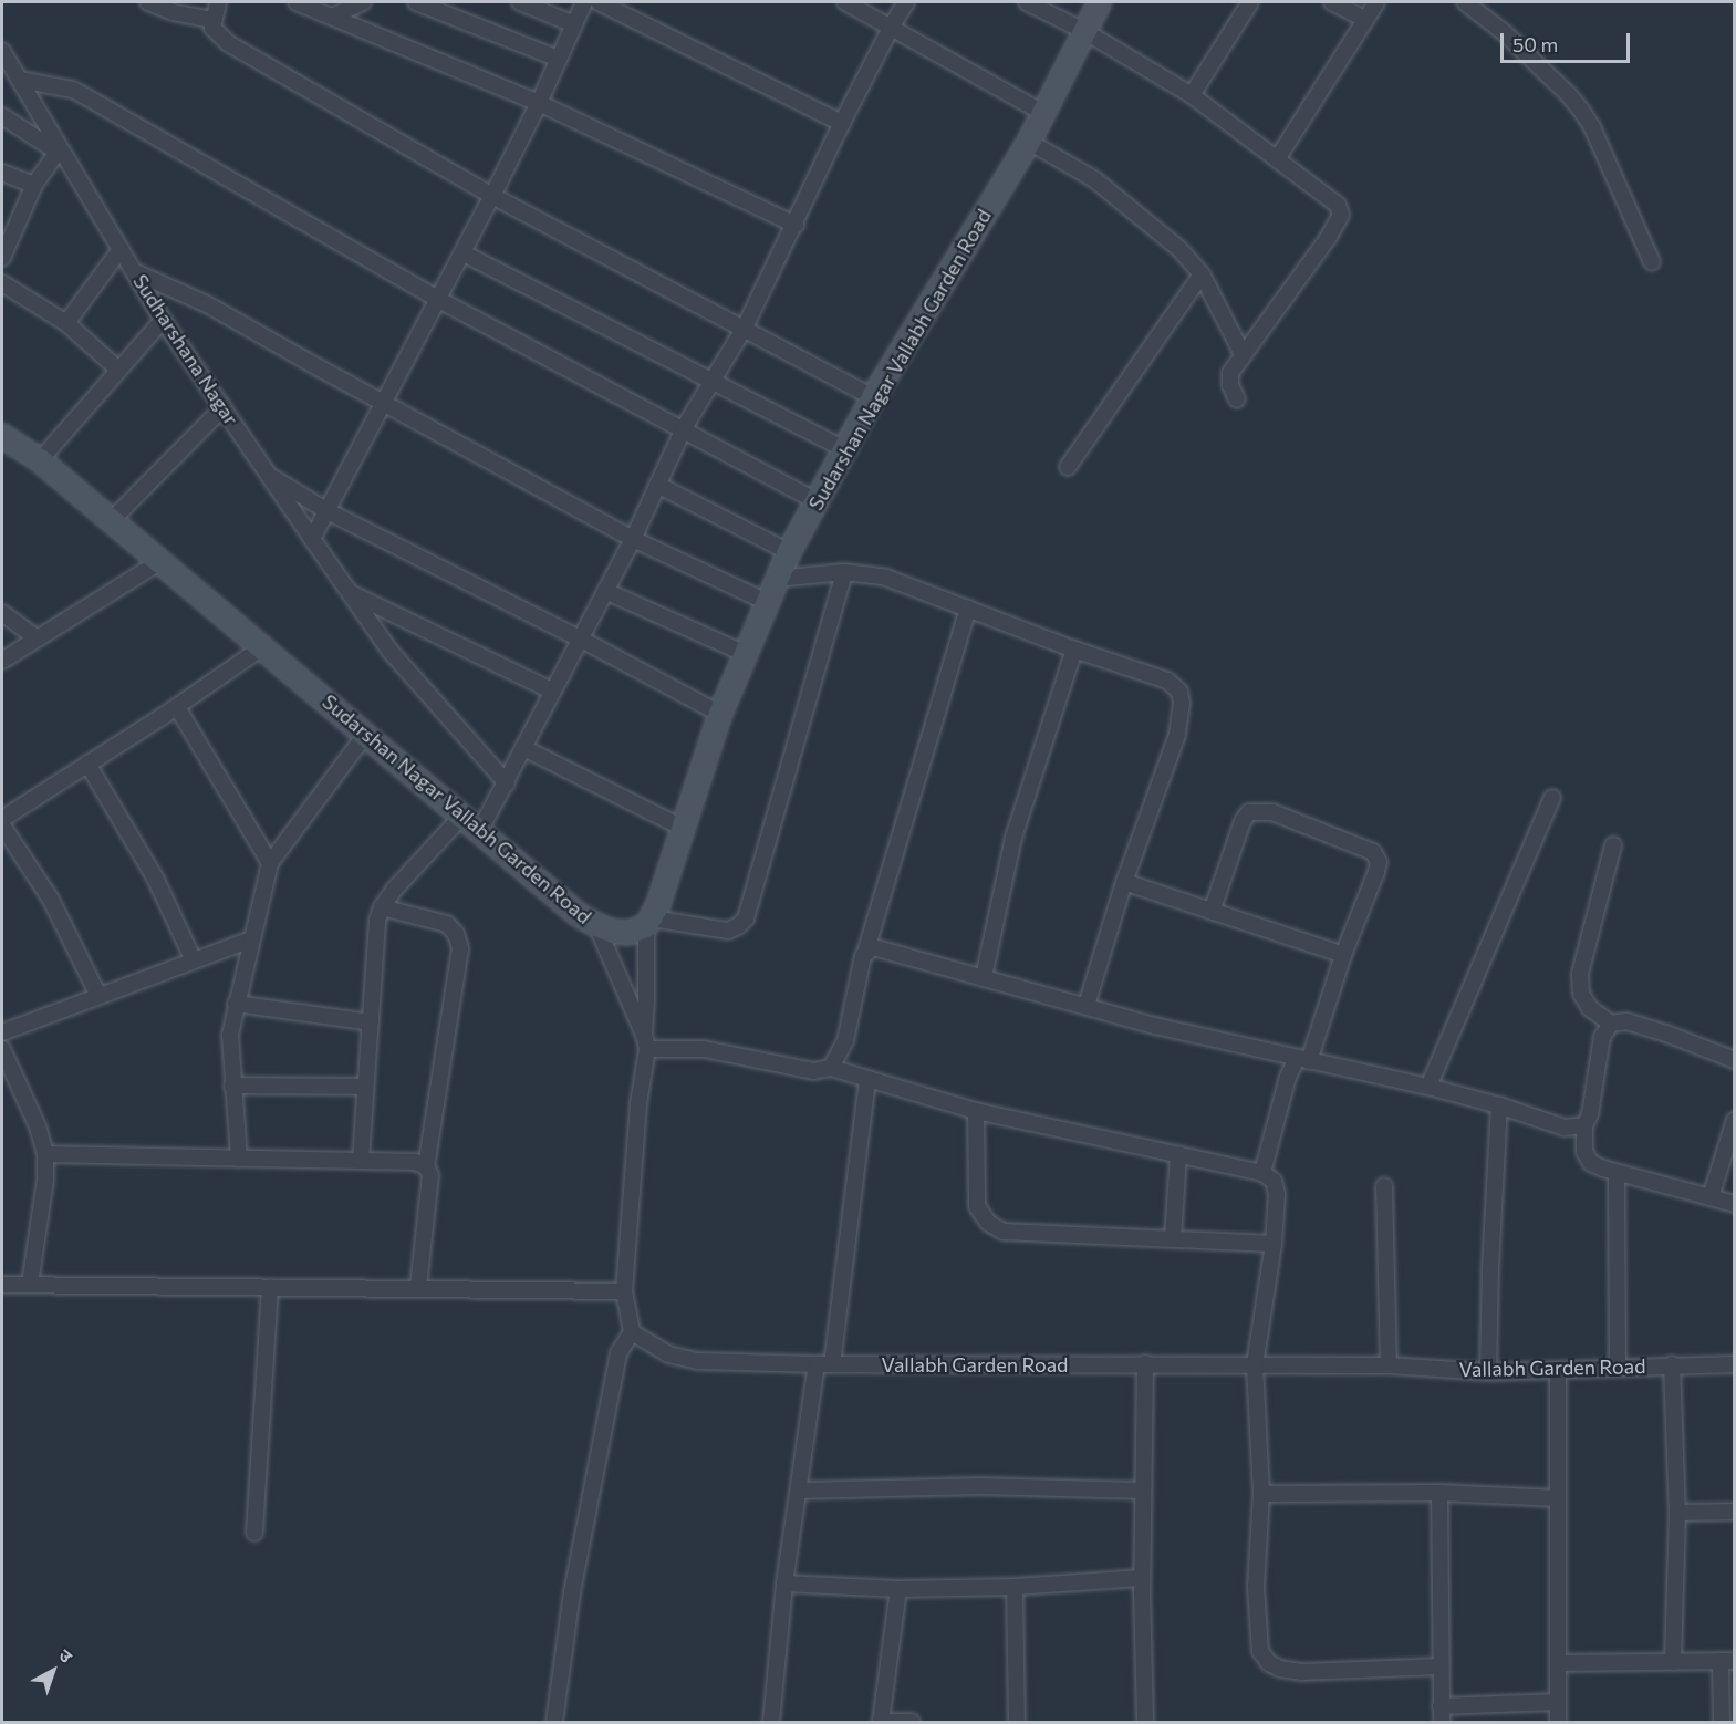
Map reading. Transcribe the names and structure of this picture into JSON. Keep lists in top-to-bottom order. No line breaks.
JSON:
{"streets":{"street":["Sudharshana Nagar","Sudarshan Nagar Vallabh Garden Road","Vallabh Garden Road"]},"scale_bar":"50 m","north":"top right"}
